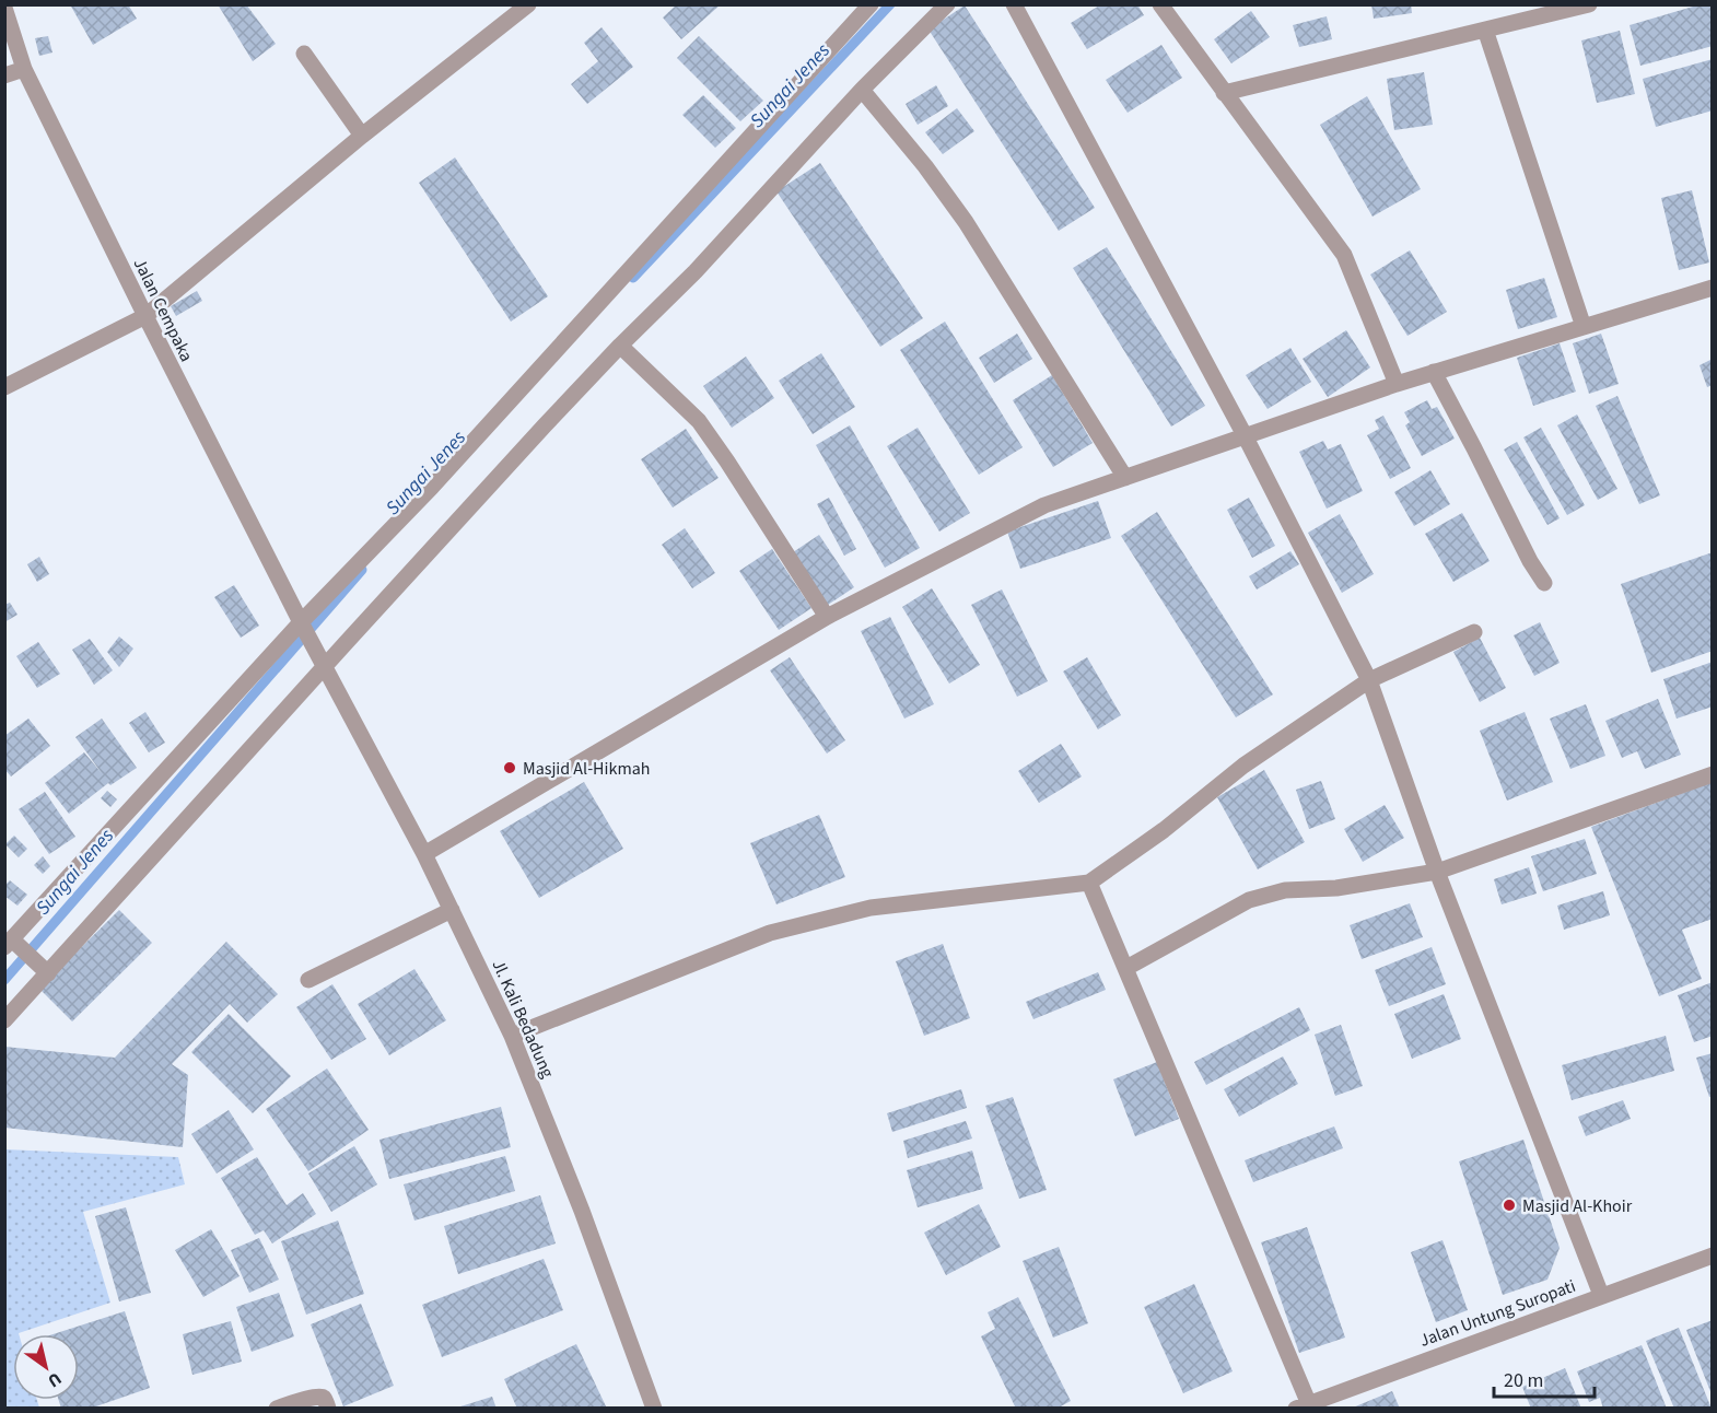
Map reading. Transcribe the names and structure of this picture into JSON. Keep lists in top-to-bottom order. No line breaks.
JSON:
{"streets":{"street":["Jalan Cempaka","Jl. Kali Bedadung","Jalan Untung Suropati"]},"crossings":[["Jalan Cempaka","Jl. Kali Bedadung"]],"water":["Sungai Jenes"],"places":["Masjid Al-Hikmah","Masjid Al-Khoir"],"scale_bar":"20 m","north":"bottom right"}
